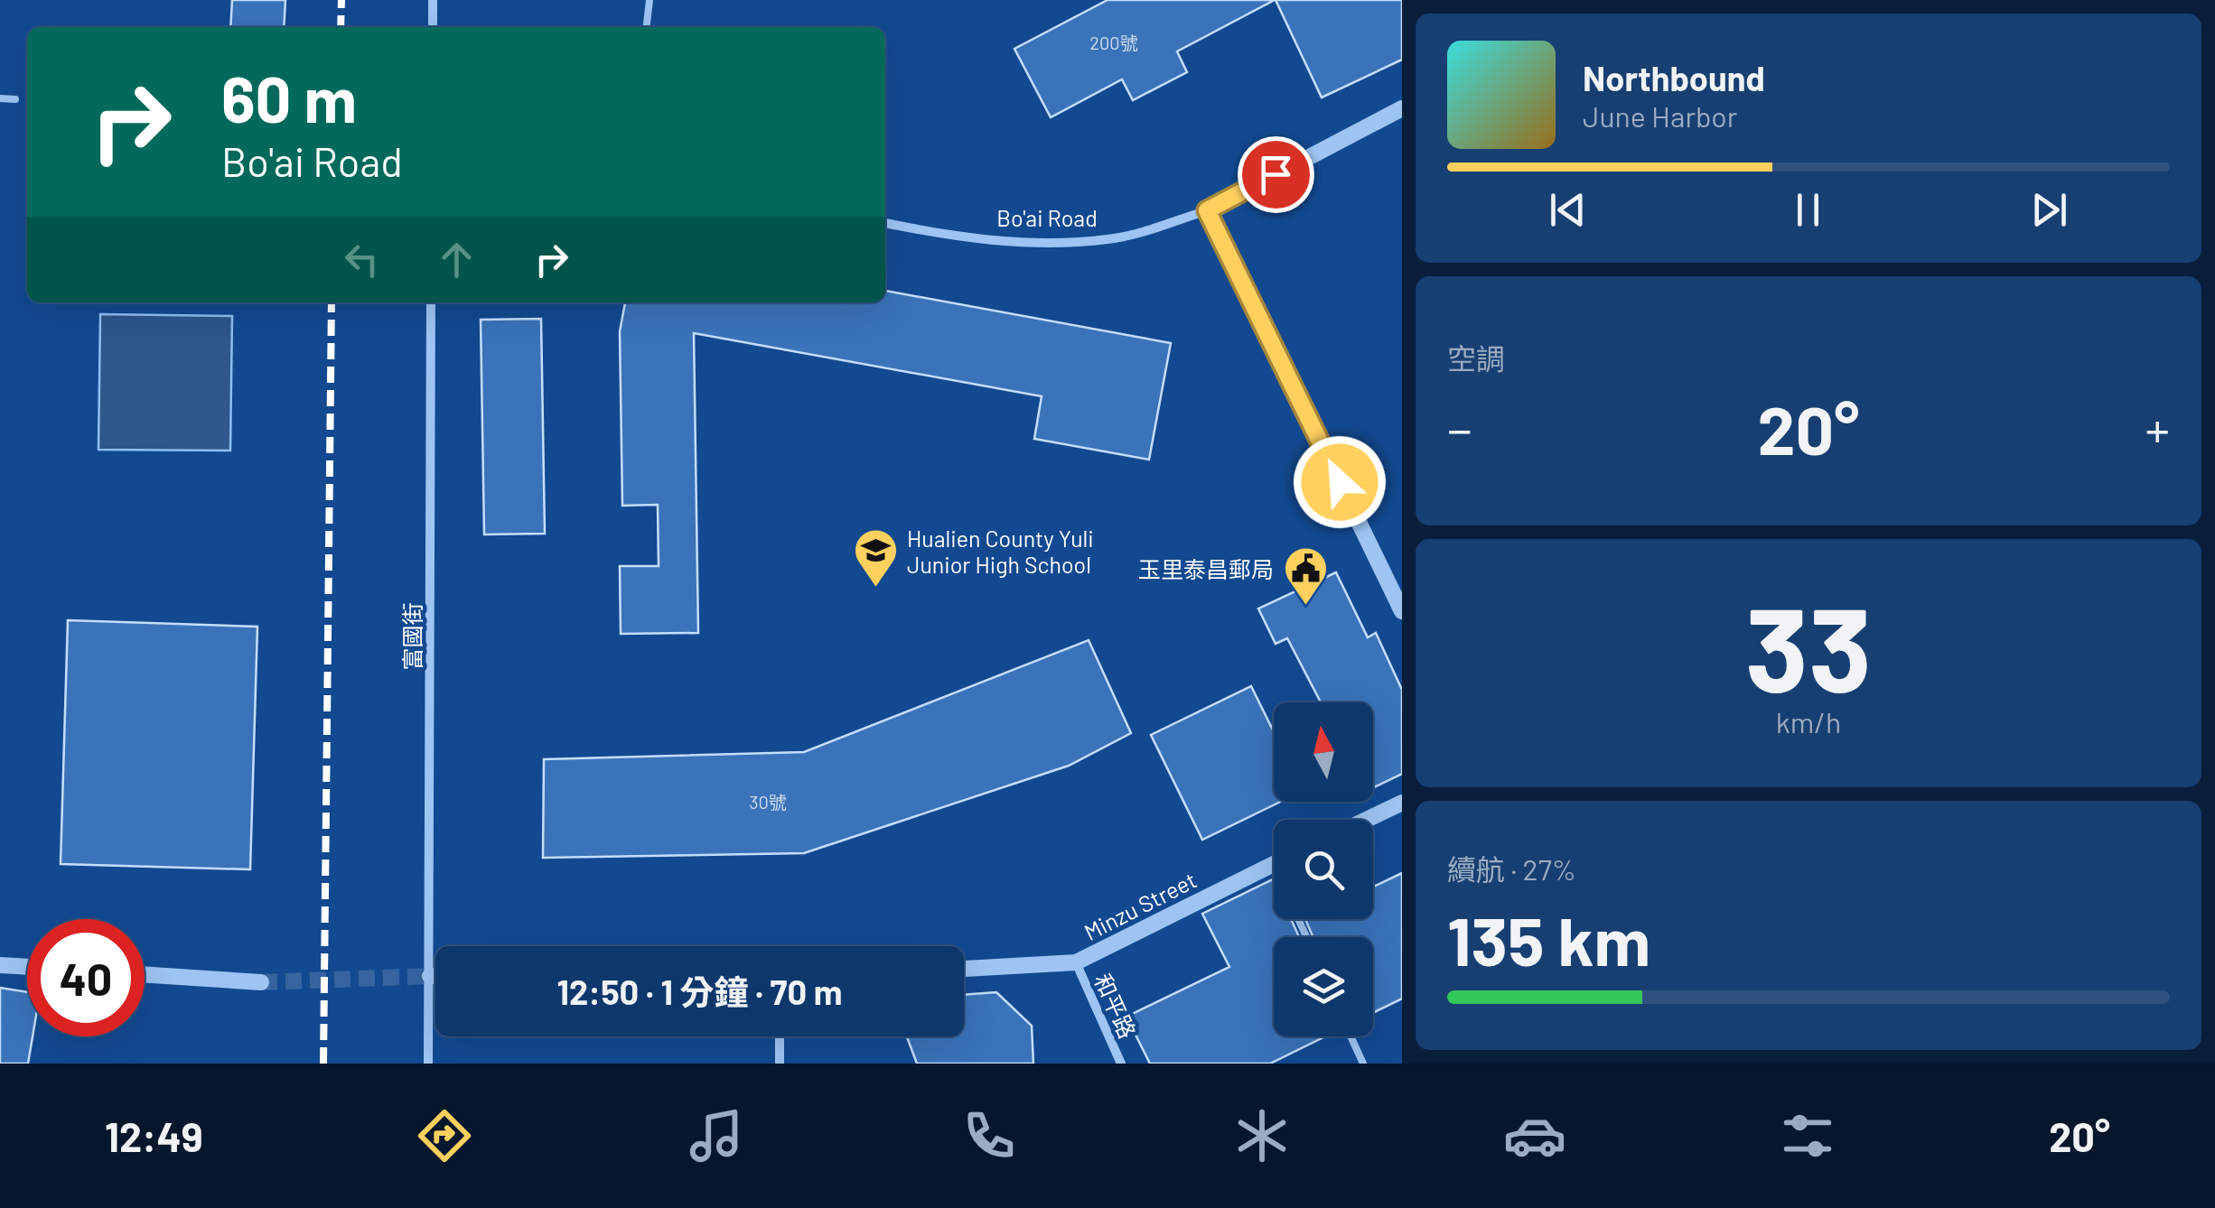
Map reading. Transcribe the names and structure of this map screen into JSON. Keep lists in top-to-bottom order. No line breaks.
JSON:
{"streets":{"street":["Bo'ai Road","富國街","Minzu Street","和平路"]},"crossings":[["Minzu Street","和平路"]],"places":{"school or university":["Hualien County Yuli Junior High School"],"public building":["玉里泰昌郵局"]},"house_numbers":["200號","30號"],"north":"top","page":{"turn":["60 m","Bo'ai Road"],"song":["Northbound","June Harbor"],"tile":["空調",["33","km/h"],["續航 · 27%","135 km"]],"heat":["−","20°","+"],"limit":"40","trip":"12:50 · 1 分鐘 · 70 m","tabs":["12:49","20°"]}}
